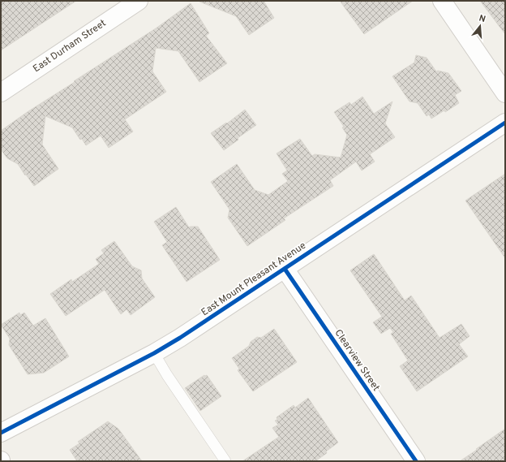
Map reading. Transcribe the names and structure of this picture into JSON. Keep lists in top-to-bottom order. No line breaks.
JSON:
{"streets":{"street":["East Durham Street","East Mount Pleasant Avenue","Clearview Street"]},"crossings":[["East Mount Pleasant Avenue","Clearview Street"]],"north":"top"}
